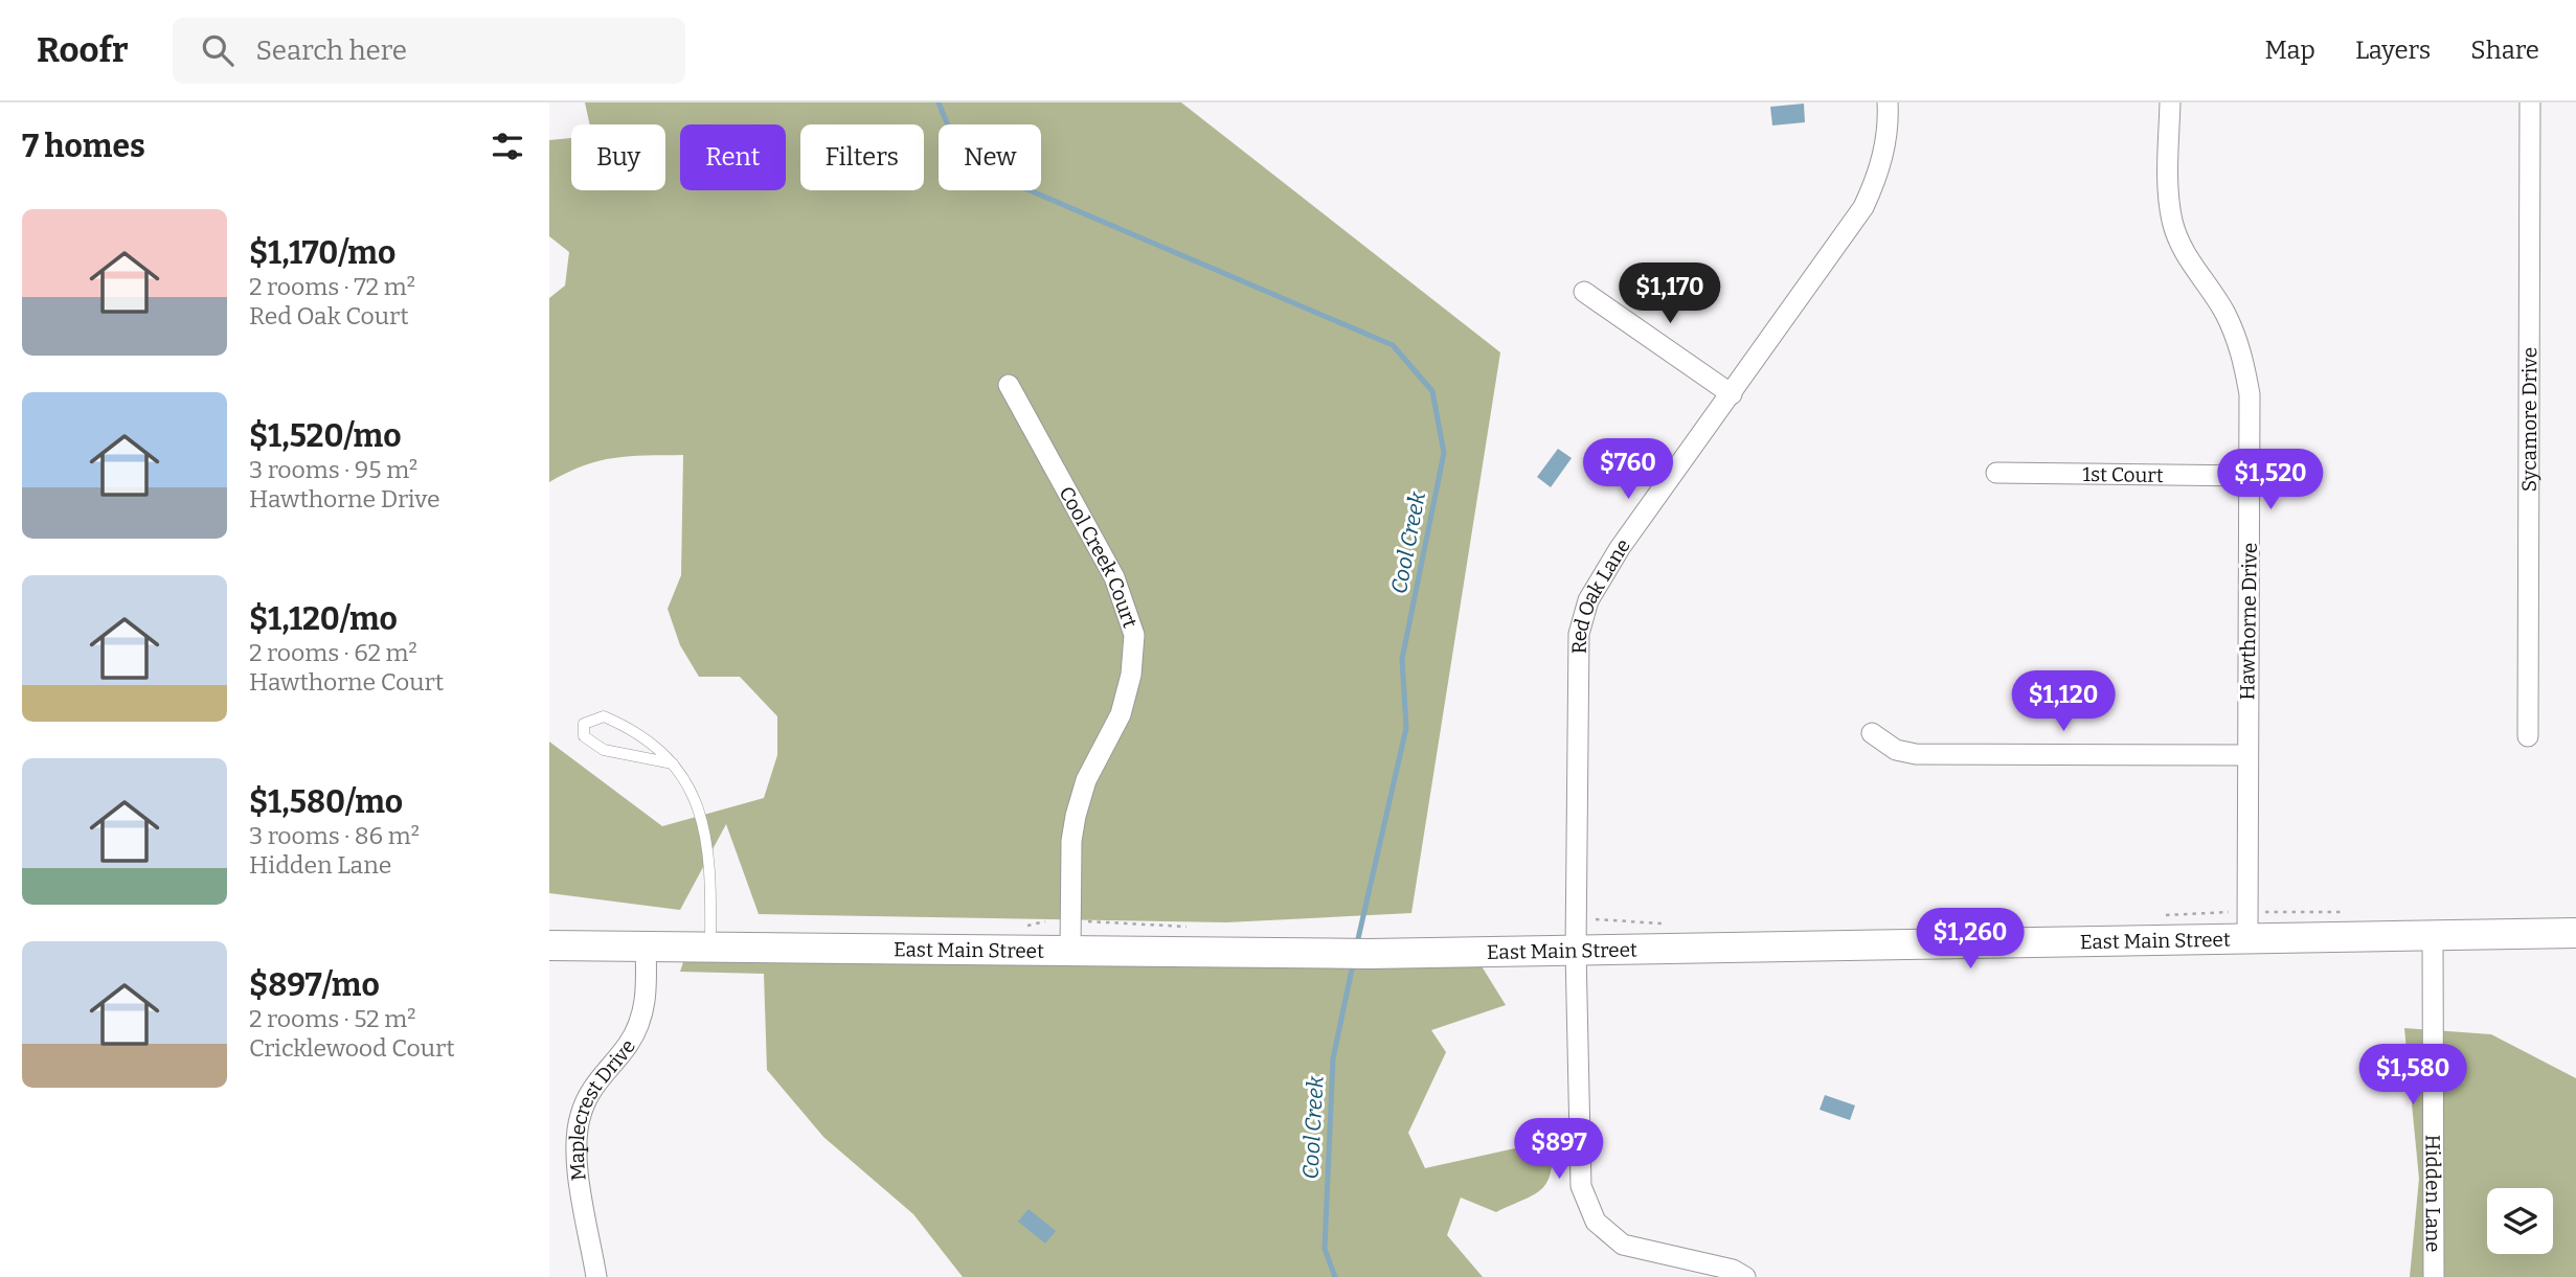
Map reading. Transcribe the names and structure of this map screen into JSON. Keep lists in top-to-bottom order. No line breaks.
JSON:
{"streets":{"main road":["East Main Street"],"street":["Sycamore Drive","1st Court","Cool Creek Court","Red Oak Lane","Hawthorne Drive","Maplecrest Drive","Hidden Lane"]},"crossings":[["1st Court","Hawthorne Drive"],["Cool Creek Court","East Main Street"],["Red Oak Lane","East Main Street"],["Hawthorne Drive","East Main Street"],["East Main Street","Maplecrest Drive"],["East Main Street","Hidden Lane"]],"water":["Cool Creek"],"page":{"header":"Roofr","search":"Search here","nav":["Map","Layers","Share"],"heading":"7 homes","chip":["Buy","Rent","Filters","New"],"list":[{"name":"$1,170/mo","note":"2 rooms · 72 m² · Red Oak Court"},{"name":"$1,520/mo","note":"3 rooms · 95 m² · Hawthorne Drive"},{"name":"$1,120/mo","note":"2 rooms · 62 m² · Hawthorne Court"},{"name":"$1,580/mo","note":"3 rooms · 86 m² · Hidden Lane"},{"name":"$897/mo","note":"2 rooms · 52 m² · Cricklewood Court"}],"price":["$1,170","$760","$1,520","$1,120","$1,260","$1,580","$897"]}}
